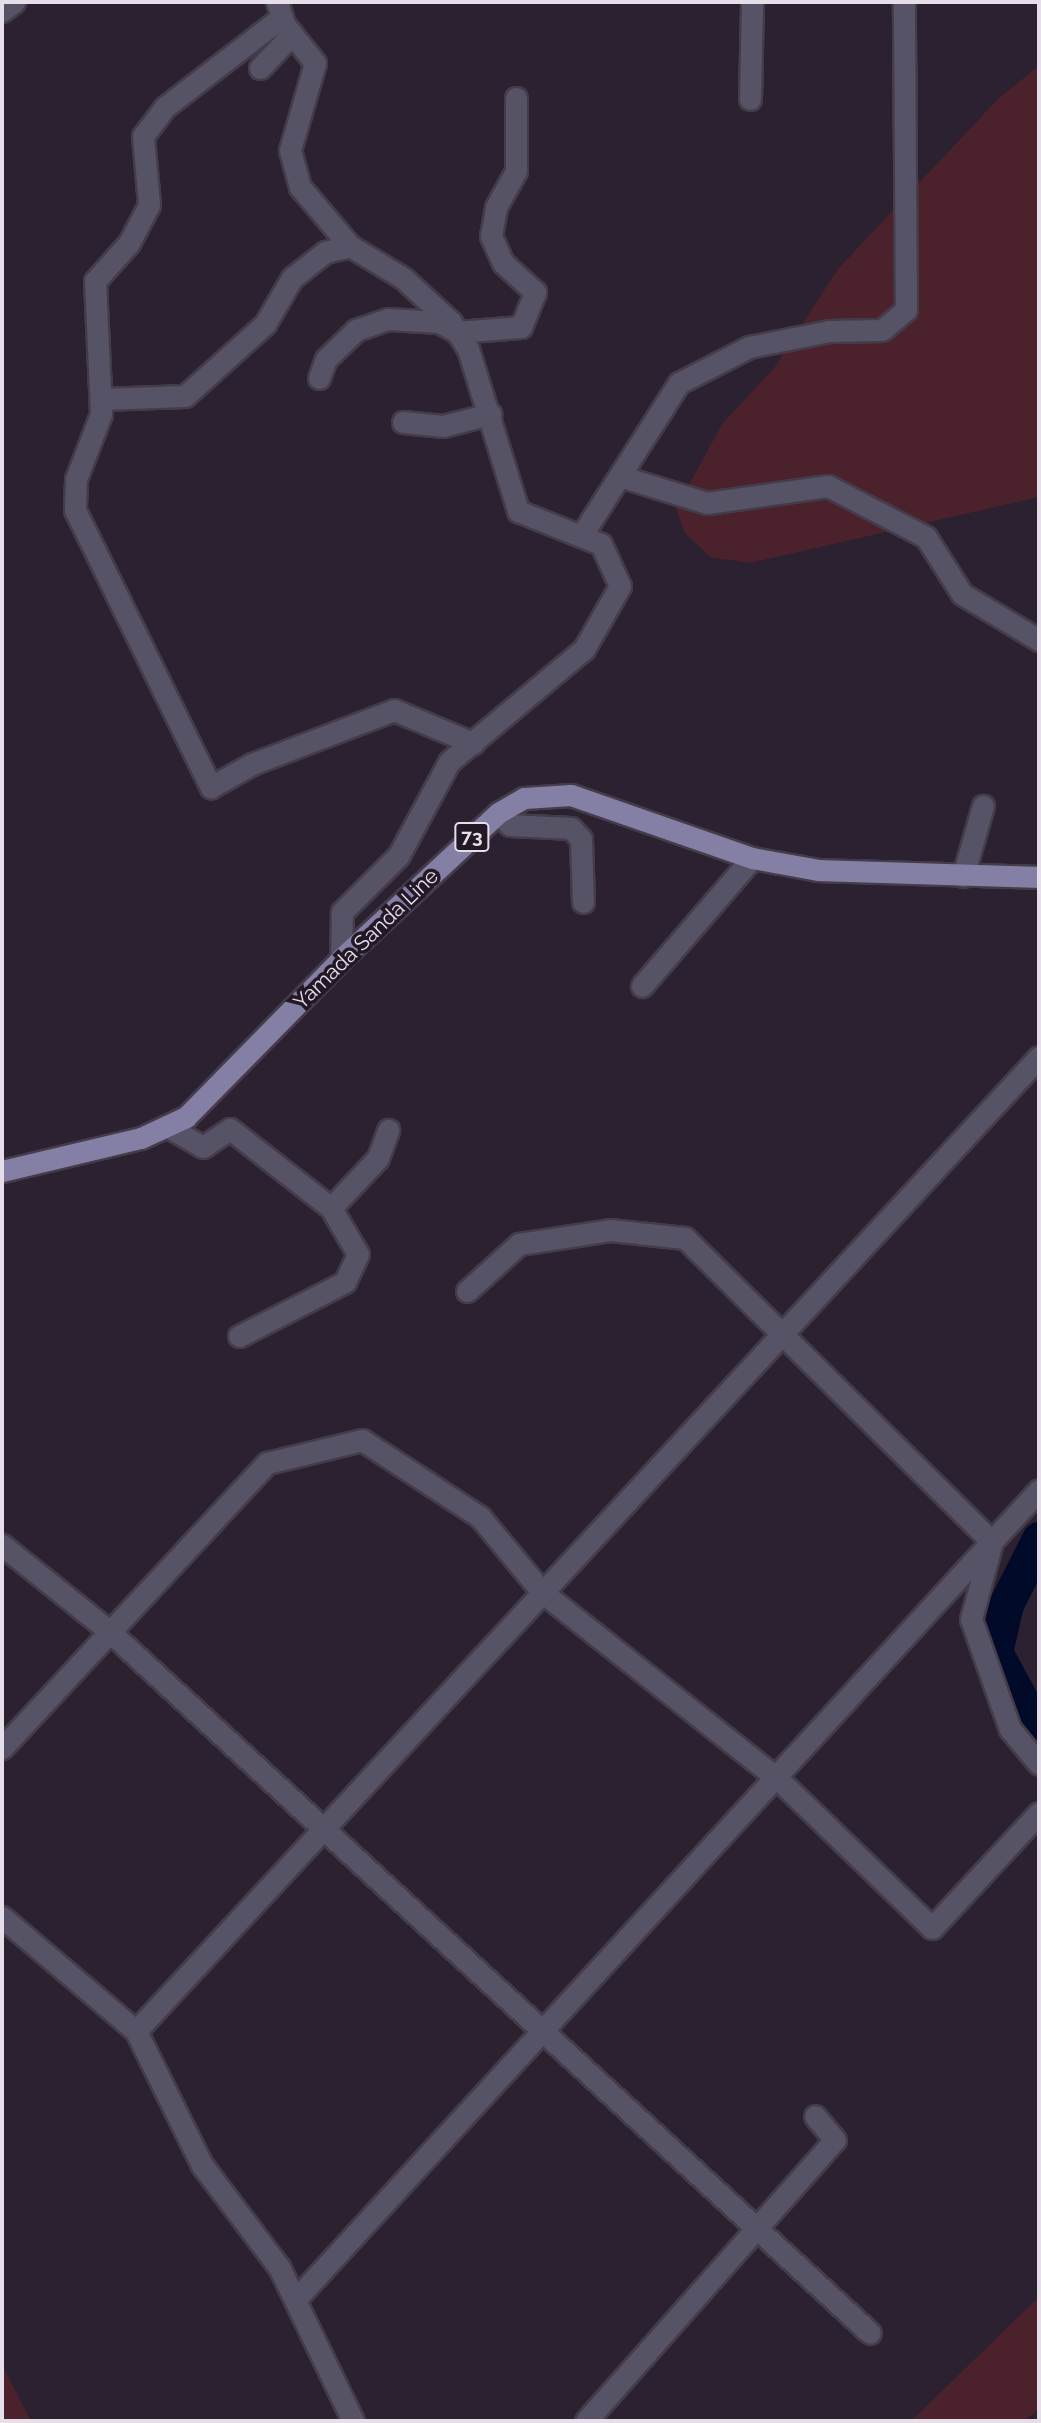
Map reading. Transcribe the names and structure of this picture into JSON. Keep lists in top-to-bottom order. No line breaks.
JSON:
{"streets":{"main road":["73","Yamada Sanda Line"]}}
